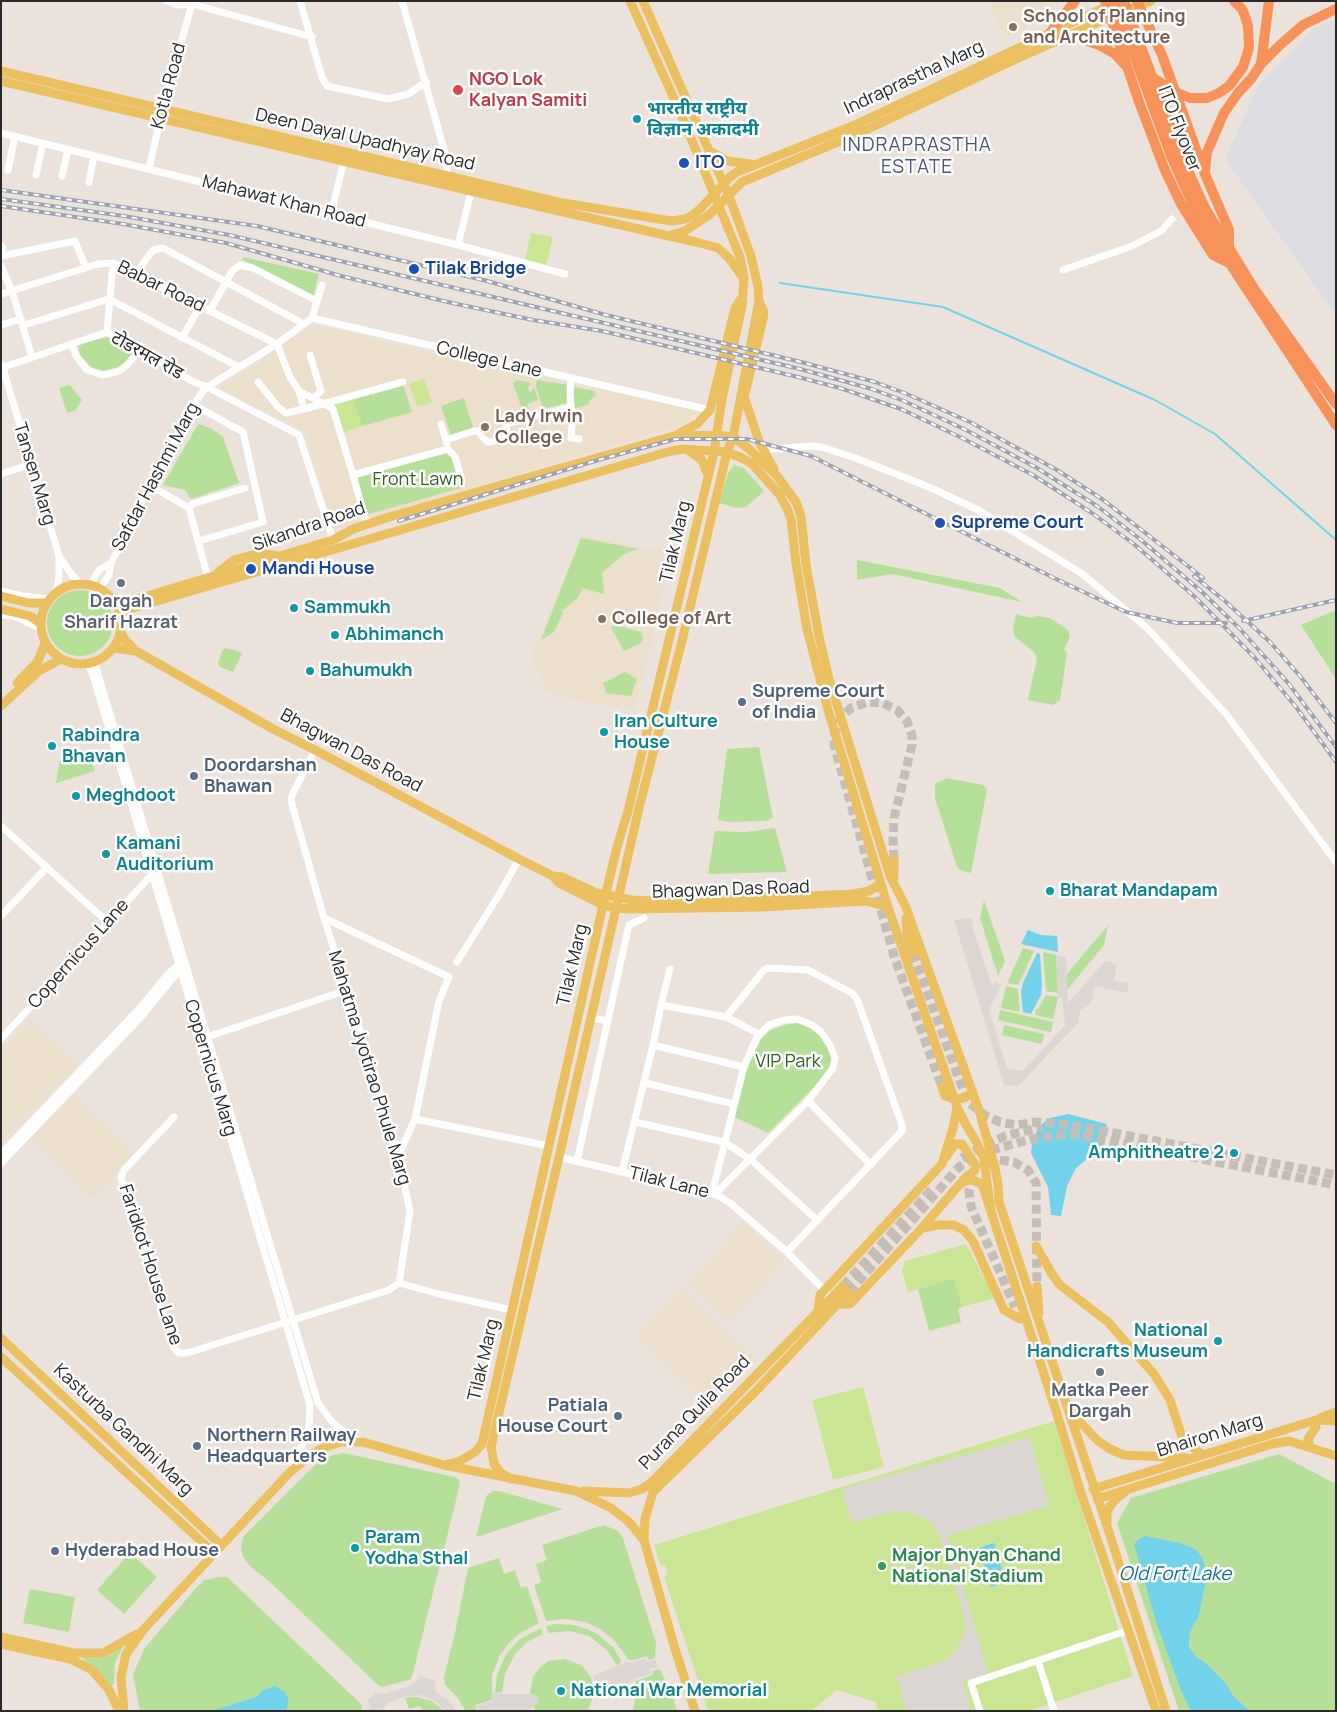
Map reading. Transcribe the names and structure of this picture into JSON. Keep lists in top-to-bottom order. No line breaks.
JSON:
{"streets":{"highway":["ITO Flyover"],"main road":["Indraprastha Marg","Deen Dayal Upadhyay Road","Sikandra Road","Tilak Marg","Bhagwan Das Road","Purana Quila Road","Kasturba Gandhi Marg","Bhairon Marg"],"street":["Kotla Road","Mahawat Khan Road","Babar Road","टोडरमल रोड","College Lane","Tansen Marg","Safdar Hashmi Marg","Copernicus Lane","Copernicus Marg","Mahatma Jyotirao Phule Marg","Tilak Lane","Faridkot House Lane"]},"crossings":[["Indraprastha Marg","ITO Flyover"],["Indraprastha Marg","Deen Dayal Upadhyay Road"],["Kotla Road","Deen Dayal Upadhyay Road"],["Kotla Road","Mahawat Khan Road"],["Babar Road","Safdar Hashmi Marg"],["टोडरमल रोड","Tansen Marg"],["टोडरमल रोड","Safdar Hashmi Marg"],["टोडरमल रोड","Sikandra Road"],["Tansen Marg","Safdar Hashmi Marg"],["Tansen Marg","Sikandra Road"],["Tansen Marg","Bhagwan Das Road"],["Tansen Marg","Copernicus Marg"],["Safdar Hashmi Marg","Sikandra Road"],["Safdar Hashmi Marg","Bhagwan Das Road"],["Safdar Hashmi Marg","Copernicus Marg"],["Sikandra Road","Tilak Marg"],["Sikandra Road","Bhagwan Das Road"],["Sikandra Road","Copernicus Marg"],["Tilak Marg","Bhagwan Das Road"],["Tilak Marg","Tilak Lane"],["Bhagwan Das Road","Copernicus Marg"],["Bhagwan Das Road","Mahatma Jyotirao Phule Marg"],["Copernicus Lane","Copernicus Marg"],["Copernicus Marg","Faridkot House Lane"],["Tilak Lane","Purana Quila Road"]],"districts":["INDRAPRASTHA ESTATE"],"water":["Old Fort Lake"],"parks":["Front Lawn","VIP Park"],"places":["School of Planning and Architecture","NGO Lok Kalyan Samiti","भारतीय राष्ट्रीय विज्ञान अकादमी","ITO","Tilak Bridge","Lady Irwin College","Supreme Court","Mandi House","Dargah Sharif Hazrat","Sammukh","College of Art","Abhimanch","Bahumukh","Supreme Court of India","Iran Culture House","Rabindra Bhavan","Doordarshan Bhawan","Meghdoot","Kamani Auditorium","Bharat Mandapam","Amphitheatre 2","National Handicrafts Museum","Matka Peer Dargah","Patiala House Court","Northern Railway Headquarters","Param Yodha Sthal","Hyderabad House","Major Dhyan Chand National Stadium","National War Memorial"]}
